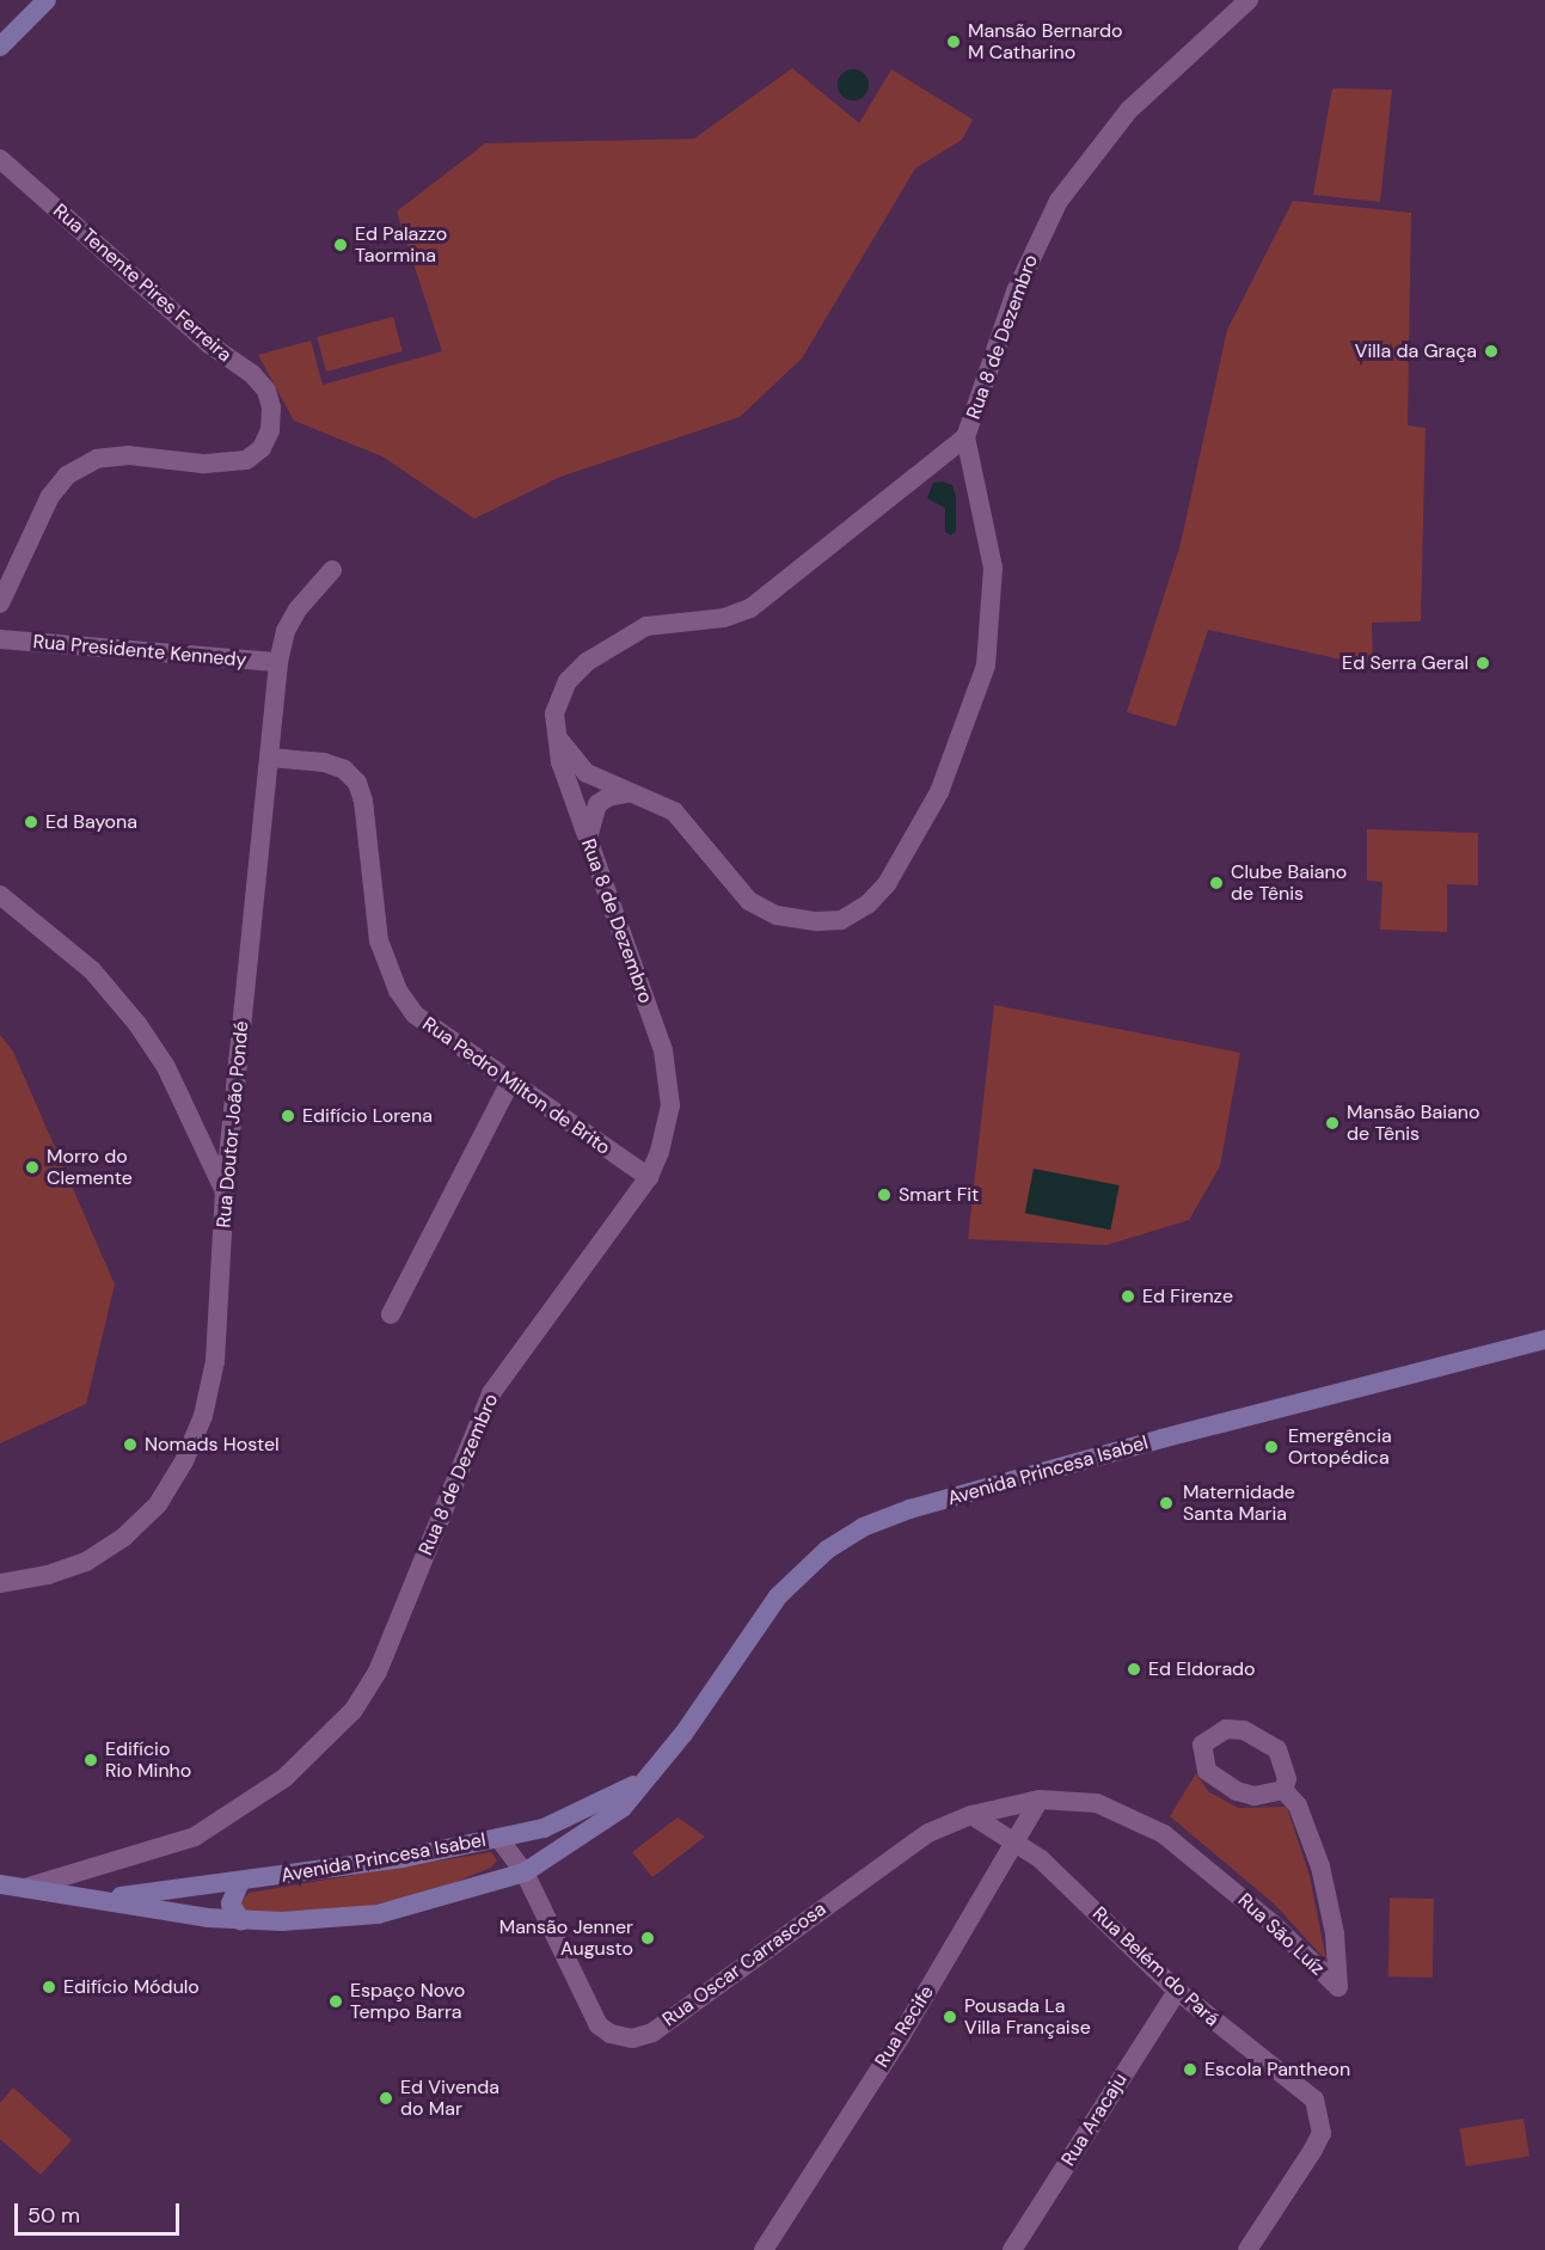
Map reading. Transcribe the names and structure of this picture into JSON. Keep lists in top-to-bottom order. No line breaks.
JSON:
{"streets":{"main road":["Avenida Princesa Isabel"],"street":["Rua Tenente Pires Ferreira","Rua 8 de Dezembro","Rua Presidente Kennedy","Rua Pedro Milton de Brito","Rua Doutor João Pondé","Rua São Luíz","Rua Oscar Carrascosa","Rua Belém do Pará","Rua Recife","Rua Aracaju"]},"crossings":[["Rua 8 de Dezembro","Rua Pedro Milton de Brito"],["Rua 8 de Dezembro","Avenida Princesa Isabel"],["Rua Presidente Kennedy","Rua Doutor João Pondé"],["Rua Pedro Milton de Brito","Rua Doutor João Pondé"],["Avenida Princesa Isabel","Rua Oscar Carrascosa"],["Rua São Luíz","Rua Oscar Carrascosa"],["Rua São Luíz","Rua Recife"],["Rua Oscar Carrascosa","Rua Belém do Pará"],["Rua Oscar Carrascosa","Rua Recife"],["Rua Belém do Pará","Rua Recife"],["Rua Belém do Pará","Rua Aracaju"]],"places":["Mansão Bernardo M Catharino","Ed Palazzo Taormina","Villa da Graça","Ed Serra Geral","Ed Bayona","Clube Baiano de Tênis","Edifício Lorena","Mansão Baiano de Tênis","Morro do Clemente","Smart Fit","Ed Firenze","Nomads Hostel","Emergência Ortopédica","Maternidade Santa Maria","Ed Eldorado","Edifício Rio Minho","Mansão Jenner Augusto","Edifício Módulo","Espaço Novo Tempo Barra","Pousada La Villa Française","Escola Pantheon","Ed Vivenda do Mar"],"scale_bar":"50 m"}
